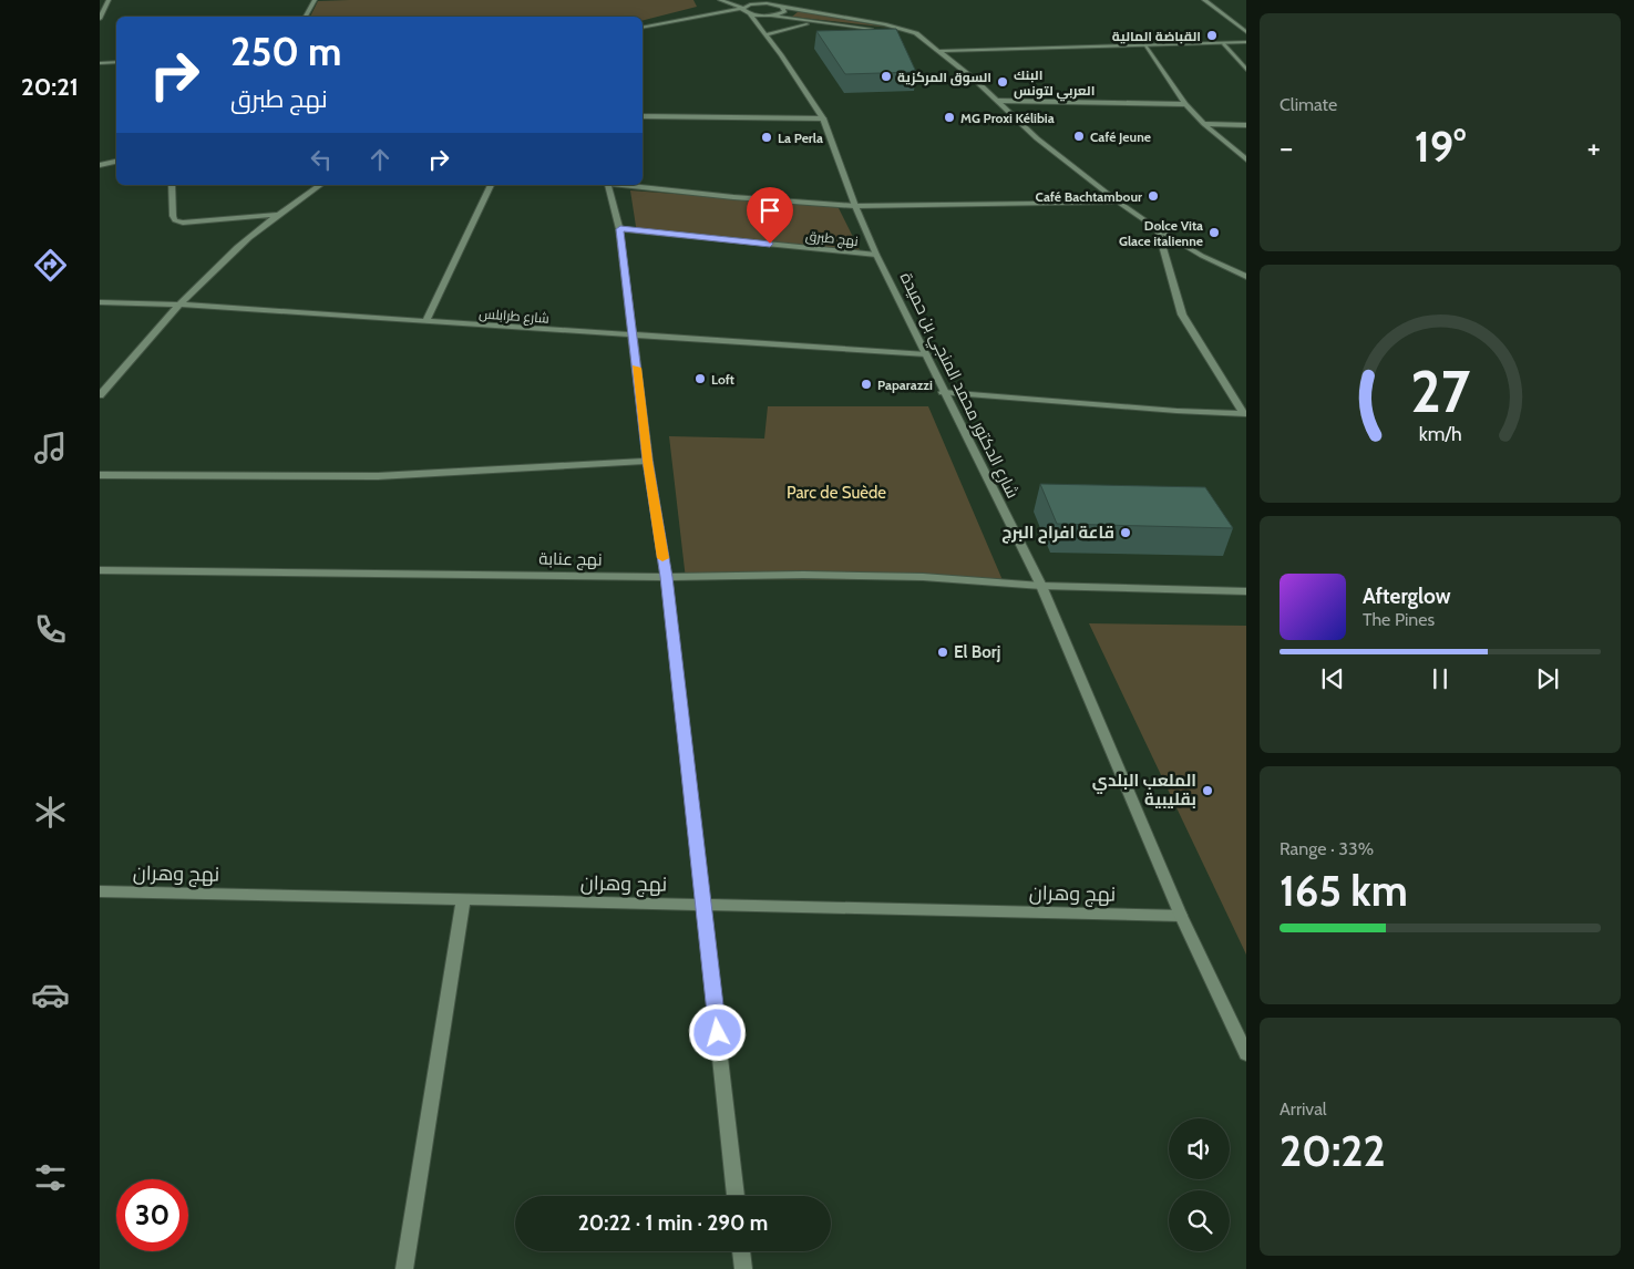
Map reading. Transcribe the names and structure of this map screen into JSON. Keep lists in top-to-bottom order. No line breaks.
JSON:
{"streets":{"street":["نهج طبرق","شارع طرابلس","شارع الدكتور محمد المنجي بن حميدة","نهج عنابة","نهج وهران"]},"crossings":[["نهج طبرق","شارع الدكتور محمد المنجي بن حميدة"],["شارع طرابلس","شارع الدكتور محمد المنجي بن حميدة"],["شارع الدكتور محمد المنجي بن حميدة","نهج عنابة"],["شارع الدكتور محمد المنجي بن حميدة","نهج وهران"]],"parks":["Parc de Suède"],"places":["القباضة المالية","السوق المركزية","البنك العربي لتونس","MG Proxi Kélibia","Café Jeune","La Perla","Café Bachtambour","Dolce Vita Glace italienne","Loft","Paparazzi","قاعة افراح البرج","El Borj","الملعب البلدي بقليبية"],"page":{"tabs":"20:21","tile":["Climate",["Range · 33%","165 km"],["Arrival","20:22"]],"turn":["250 m","نهج طبرق"],"heat":["−","19°","+"],"song":["Afterglow","The Pines"],"limit":"30","trip":"20:22 · 1 min · 290 m","gauge":["27","km/h"]}}
